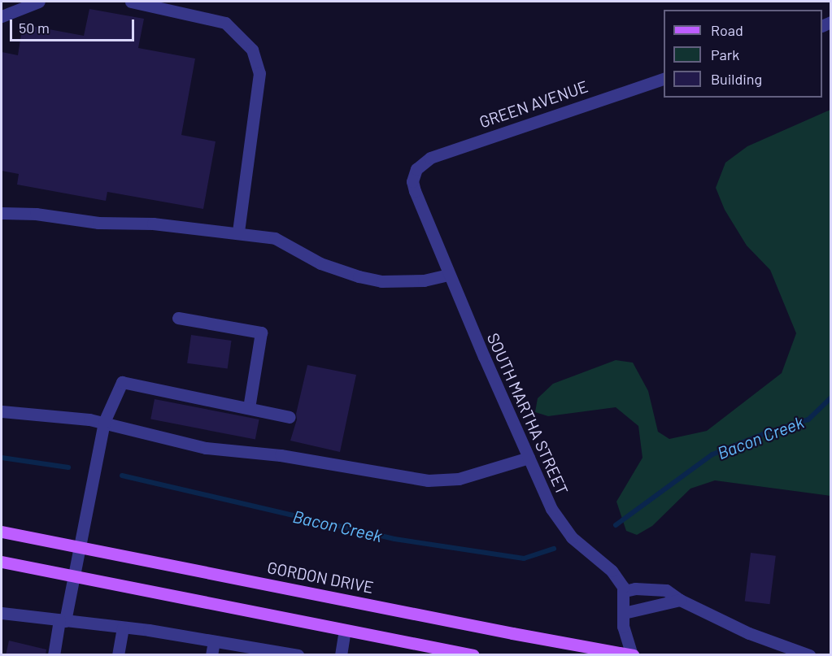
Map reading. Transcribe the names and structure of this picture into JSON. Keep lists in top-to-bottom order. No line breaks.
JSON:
{"streets":{"main road":["GORDON DRIVE"],"street":["GREEN AVENUE","SOUTH MARTHA STREET"]},"crossings":[["GREEN AVENUE","SOUTH MARTHA STREET"]],"water":["Bacon Creek"],"legend":["Road","Park","Building"],"scale_bar":"50 m"}
